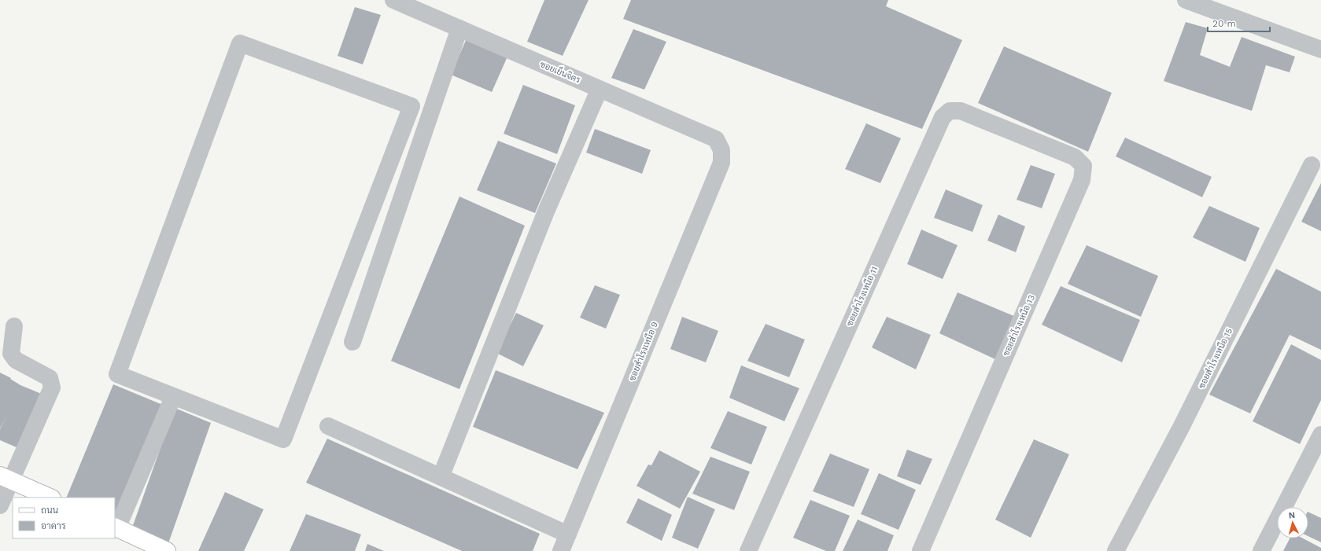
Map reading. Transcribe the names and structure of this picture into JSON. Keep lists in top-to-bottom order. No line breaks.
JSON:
{"streets":{"street":["ซอยเย็นจิตร","ซอยสำโรงเหนือ 11","ซอยสำโรงเหนือ 13","ซอยสำโรงเหนือ 9","ซอยสำโรงเหนือ 15"]},"crossings":[["ซอยเย็นจิตร","ซอยสำโรงเหนือ 9"],["ซอยสำโรงเหนือ 11","ซอยสำโรงเหนือ 13"]],"legend":["ถนน","อาคาร"],"scale_bar":"20 m","north":"top"}
